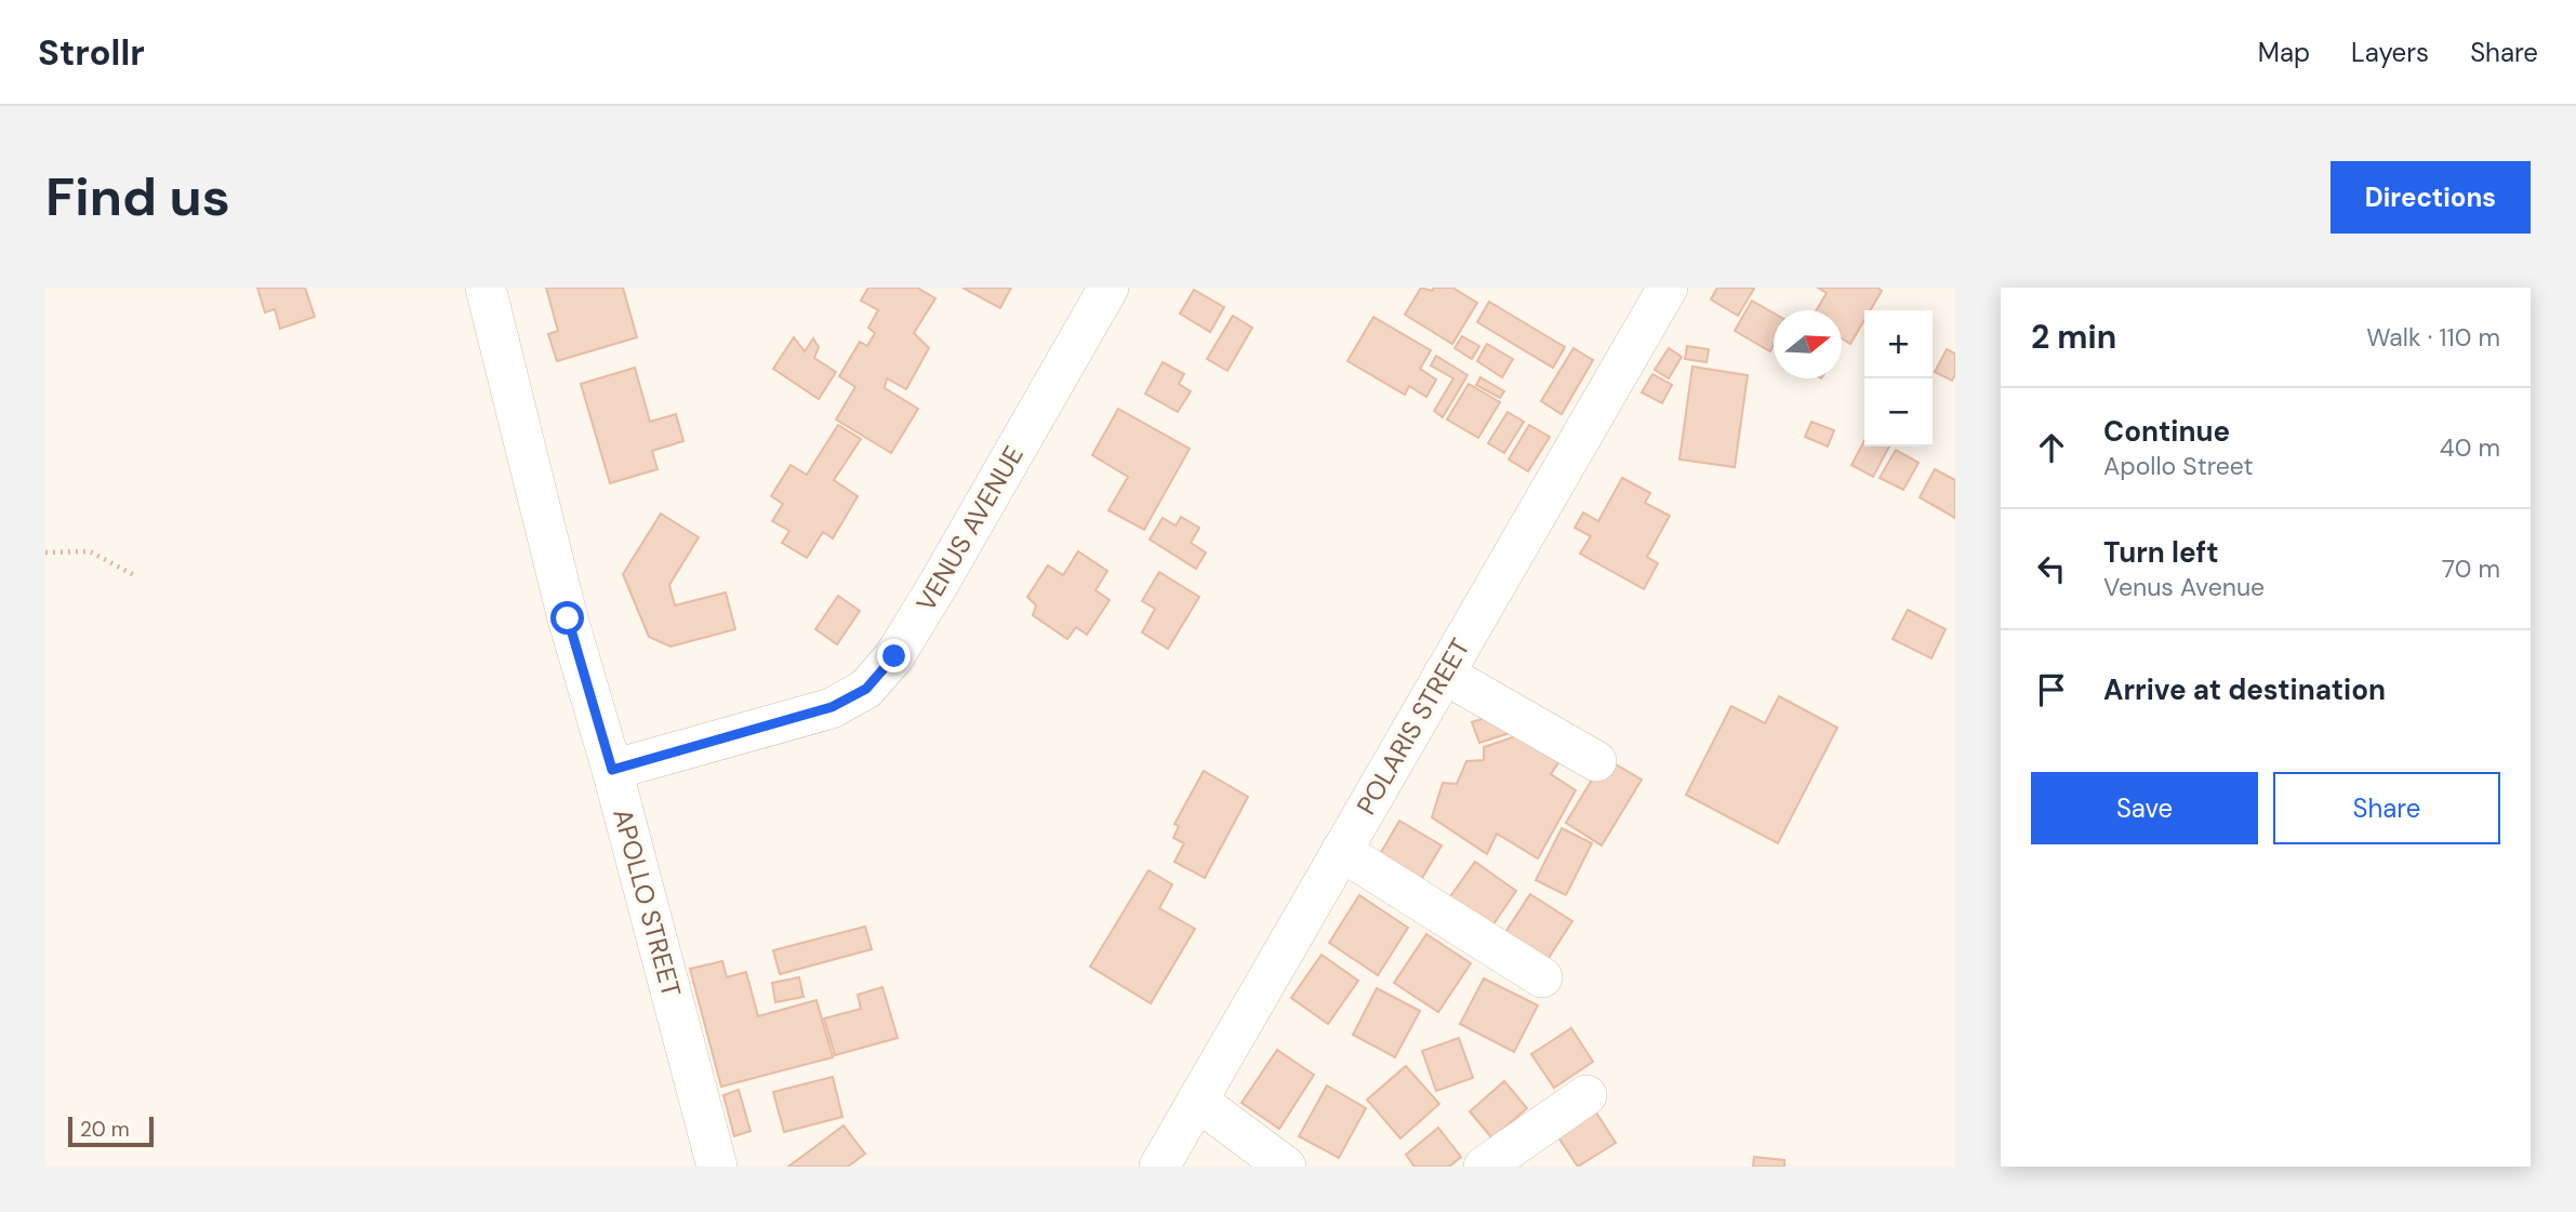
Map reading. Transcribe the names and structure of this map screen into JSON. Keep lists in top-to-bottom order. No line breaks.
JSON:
{"streets":{"street":["VENUS AVENUE","POLARIS STREET","APOLLO STREET"]},"crossings":[["VENUS AVENUE","APOLLO STREET"]],"scale_bar":"20 m","north":"right","page":{"header":"Strollr","nav":["Map","Layers","Share"],"buttons":["Directions",["Save","Share"]],"title":"Find us","heading":["2 min","Walk · 110 m"],"map_buttons":["+","−"],"list":[["Continue","Apollo Street","40 m"],["Turn left","Venus Avenue","70 m"],"Arrive at destination"],"scale":"20 m"}}
